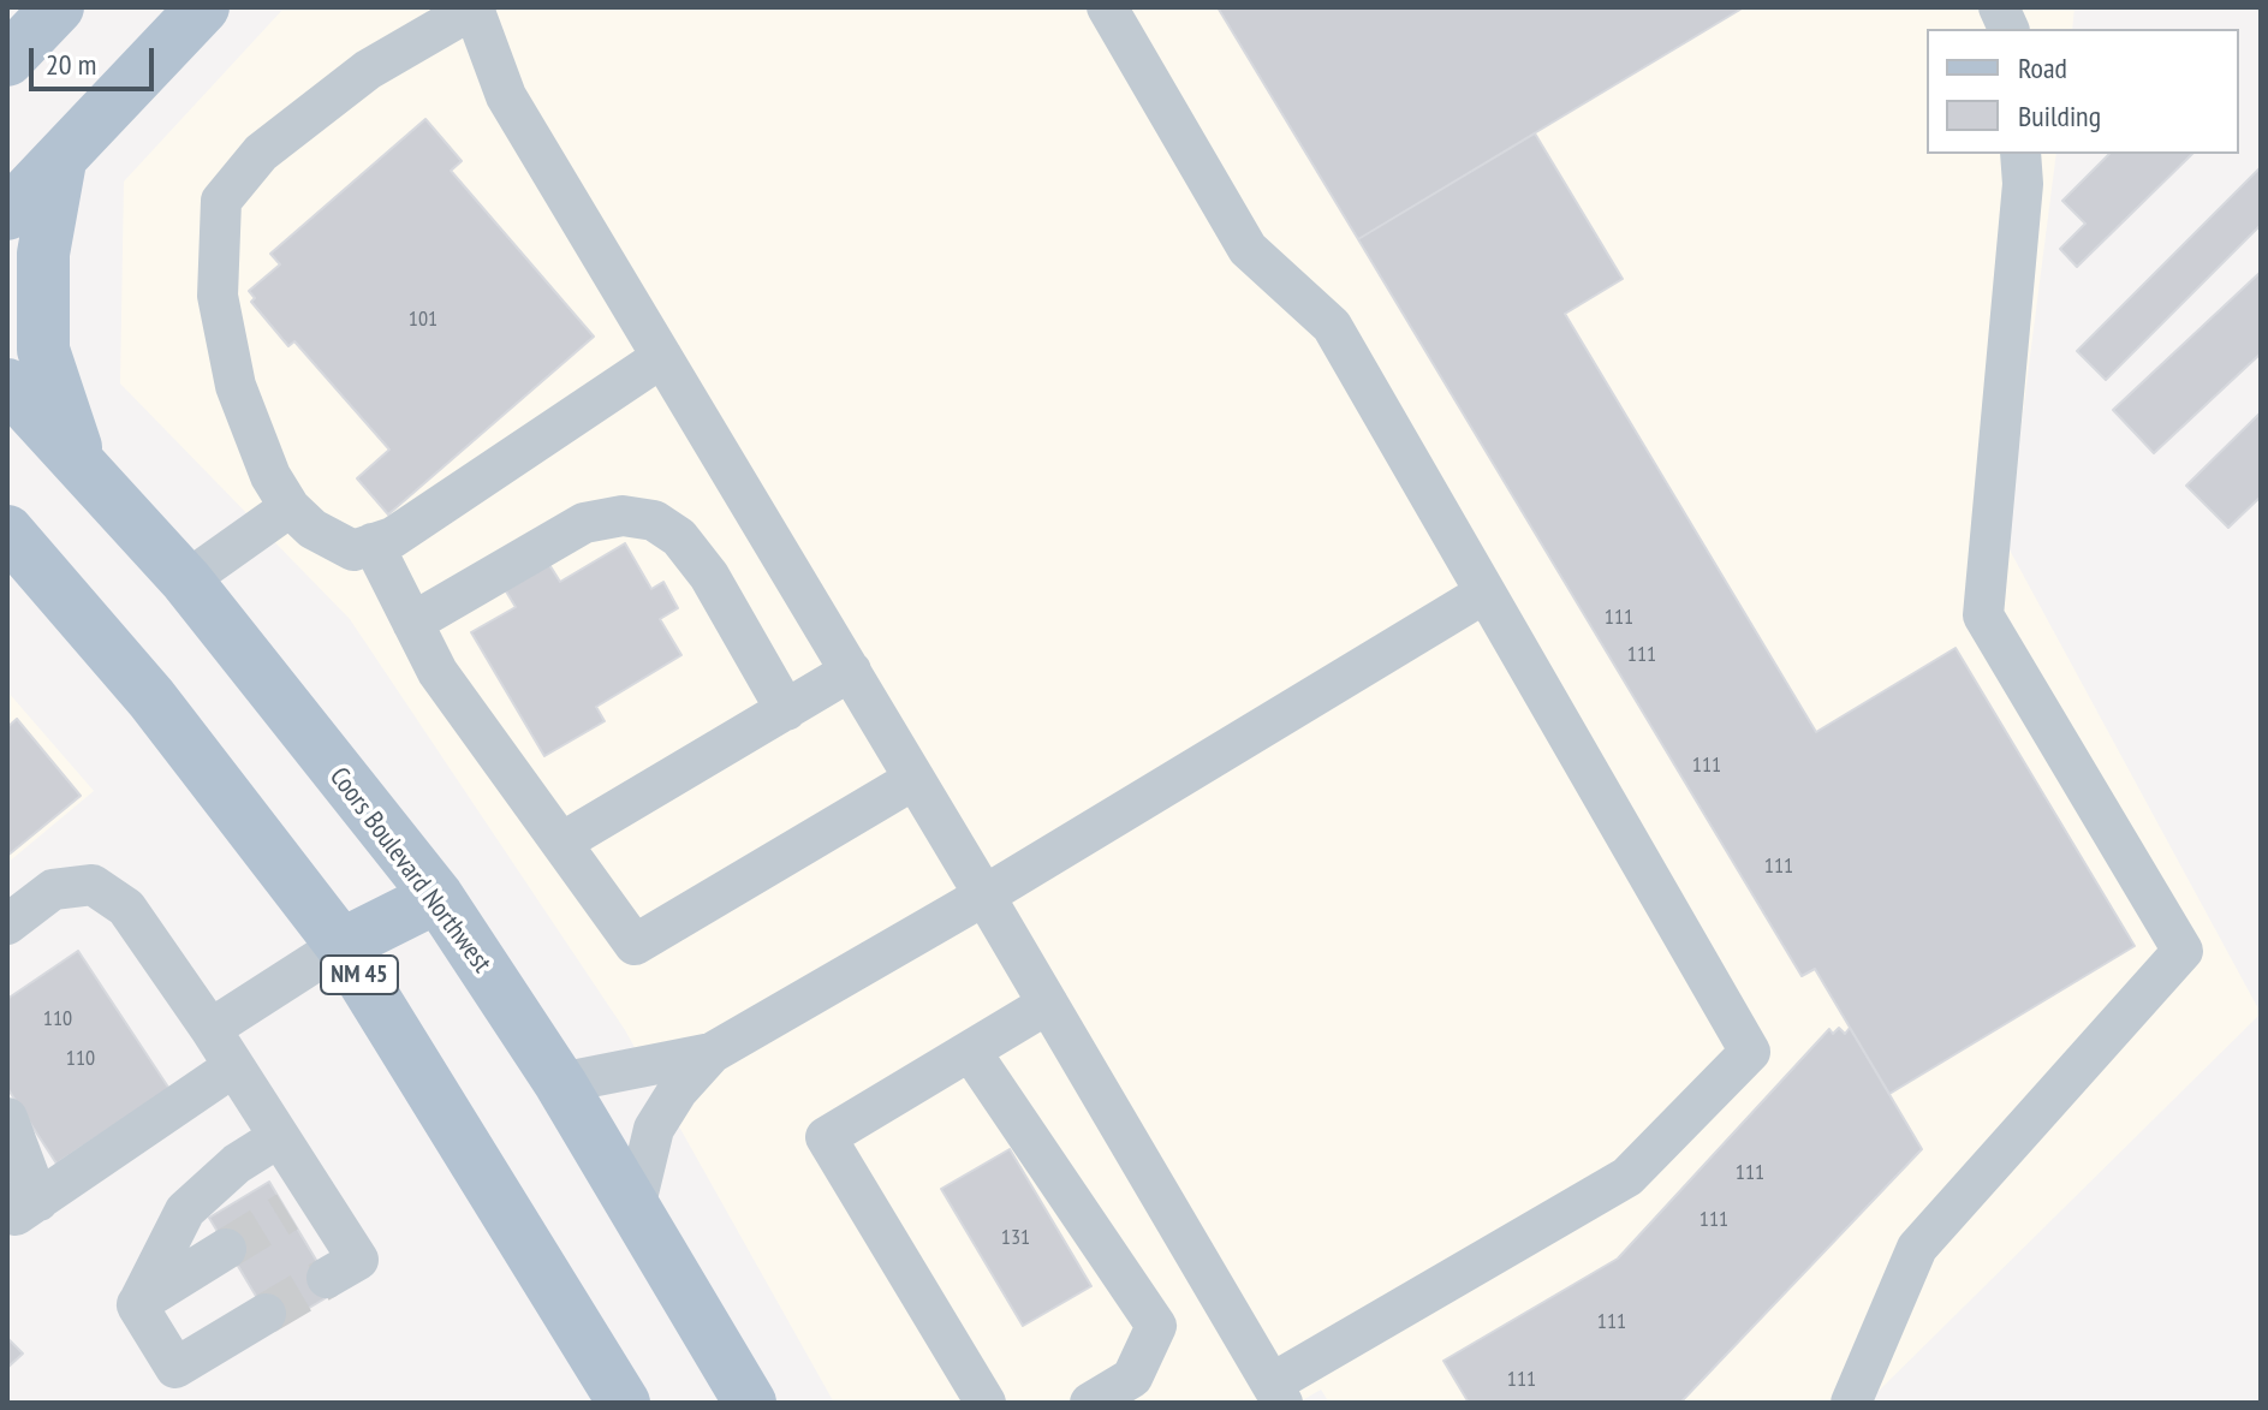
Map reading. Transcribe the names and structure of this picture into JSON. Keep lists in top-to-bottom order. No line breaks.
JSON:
{"streets":{"main road":["Coors Boulevard Northwest","NM 45"]},"house_numbers":["101","111","111","111","111","110","110","111","111","131","111","111"],"legend":["Road","Building"],"scale_bar":"20 m"}
